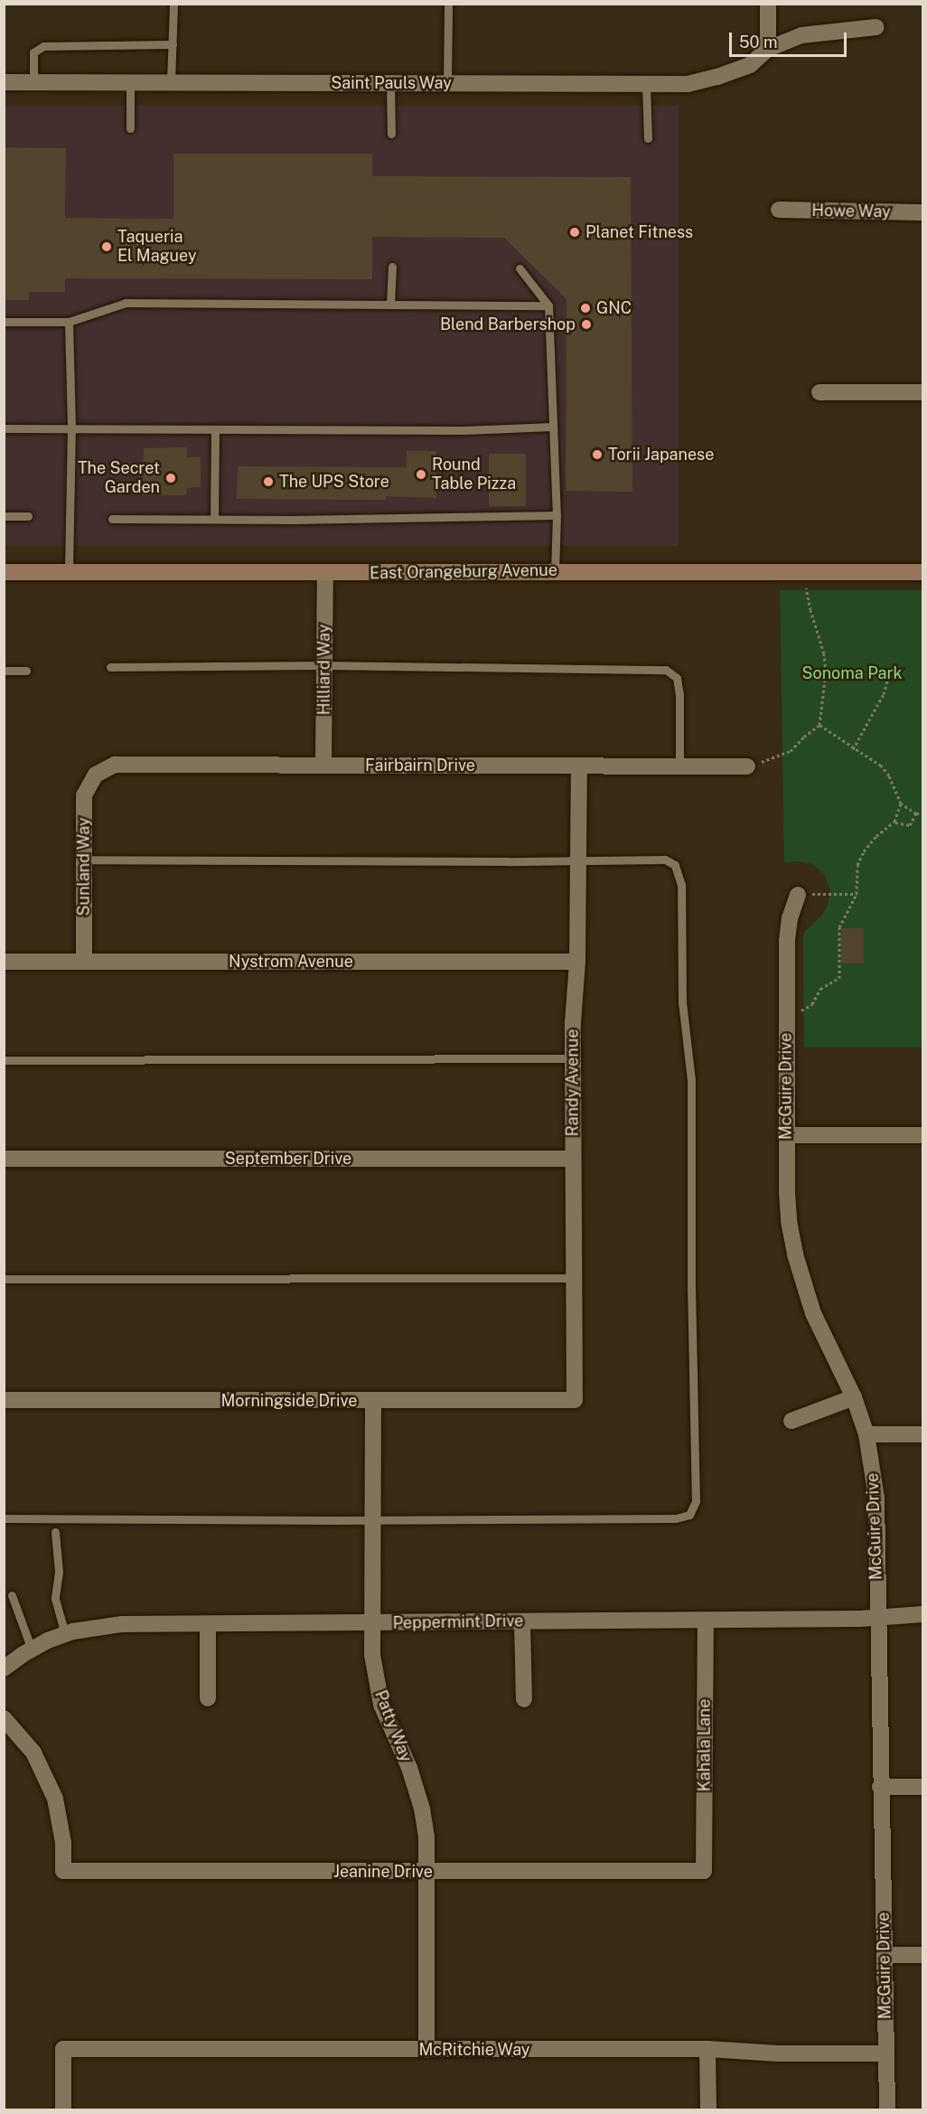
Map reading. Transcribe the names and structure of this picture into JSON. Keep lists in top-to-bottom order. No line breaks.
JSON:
{"streets":{"street":["Saint Pauls Way","Howe Way","East Orangeburg Avenue","Hilliard Way","Fairbairn Drive","Sunland Way","Nystrom Avenue","Randy Avenue","McGuire Drive","September Drive","Morningside Drive","Peppermint Drive","Patty Way","Kahala Lane","Jeanine Drive","McRitchie Way"]},"crossings":[["East Orangeburg Avenue","Hilliard Way"],["Hilliard Way","Fairbairn Drive"],["Fairbairn Drive","Sunland Way"],["Fairbairn Drive","Randy Avenue"],["Sunland Way","Nystrom Avenue"],["Nystrom Avenue","Randy Avenue"],["Randy Avenue","September Drive"],["Randy Avenue","Morningside Drive"],["McGuire Drive","Peppermint Drive"],["McGuire Drive","McRitchie Way"],["Morningside Drive","Patty Way"],["Peppermint Drive","Patty Way"],["Peppermint Drive","Kahala Lane"],["Patty Way","Jeanine Drive"],["Patty Way","McRitchie Way"],["Kahala Lane","Jeanine Drive"]],"parks":["Sonoma Park"],"places":["Planet Fitness","Taqueria El Maguey","GNC","Blend Barbershop","Torii Japanese","Round Table Pizza","The Secret Garden","The UPS Store"],"scale_bar":"50 m"}
